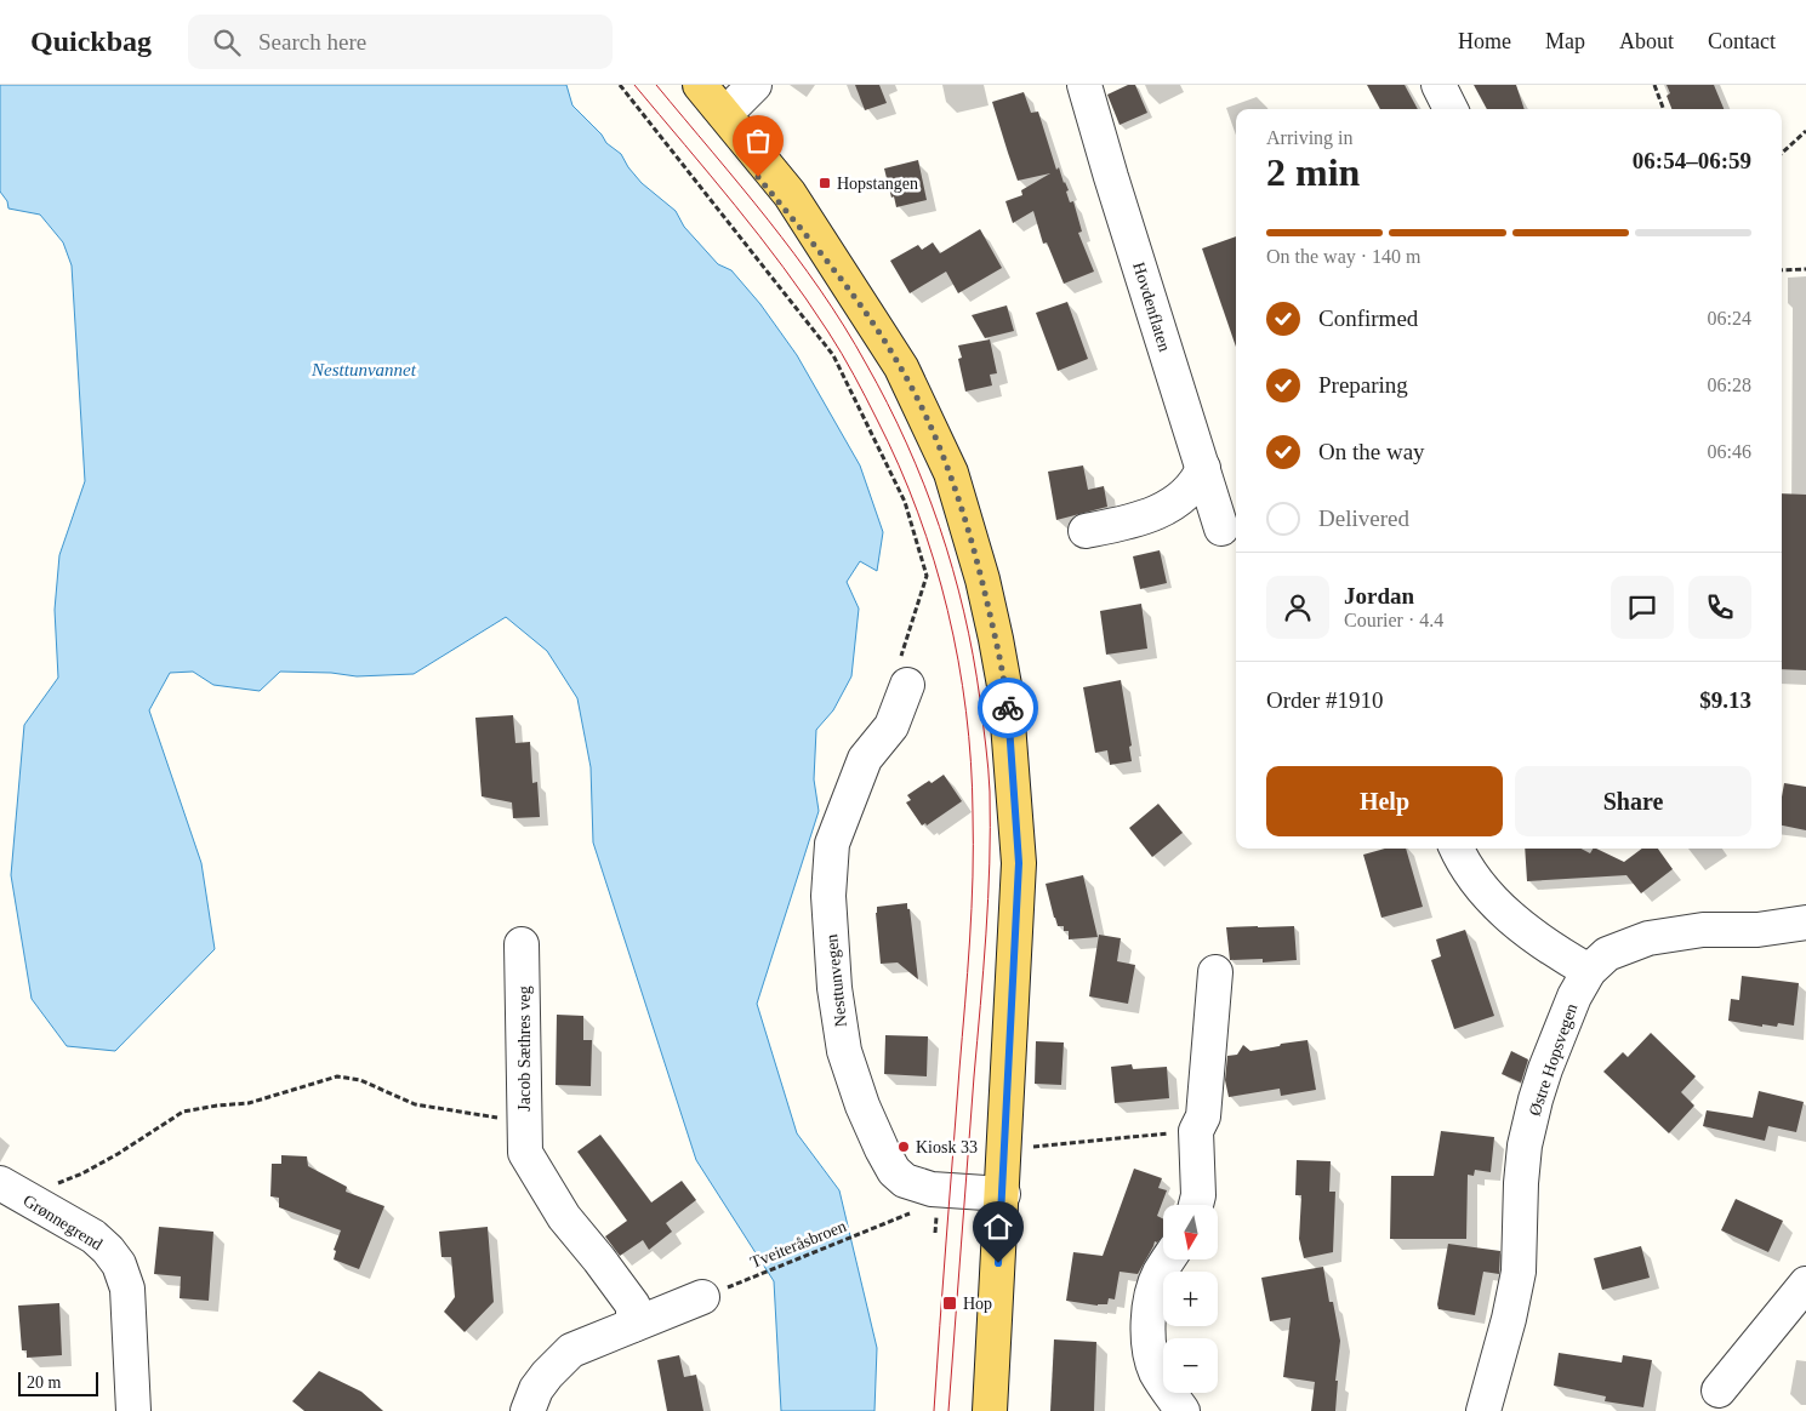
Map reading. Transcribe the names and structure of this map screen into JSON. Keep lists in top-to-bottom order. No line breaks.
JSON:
{"streets":{"street":["Hovdenflaten","Nesttunvegen","Jacob Sæthres veg","Østre Hopsvegen","Grønnegrend"],"path":["Tveiteråsbroen"]},"water":["Nesttunvannet"],"places":{"transit":["Hopstangen","Hop"],"other":["Kiosk 33"]},"scale_bar":"20 m","north":"bottom","page":{"header":"Quickbag","search":"Search here","nav":["Home","Map","About","Contact"],"heading":["2 min","Arriving in","06:54–06:59"],"panel":["Jordan","Courier · 4.4","Order #1910","$9.13"],"bar":"On the way · 140 m","list":[["Confirmed","06:24"],["Preparing","06:28"],["On the way","06:46"],"Delivered"],"buttons":["Help","Share"],"map_buttons":["+","−"],"scale":"20 m"}}
